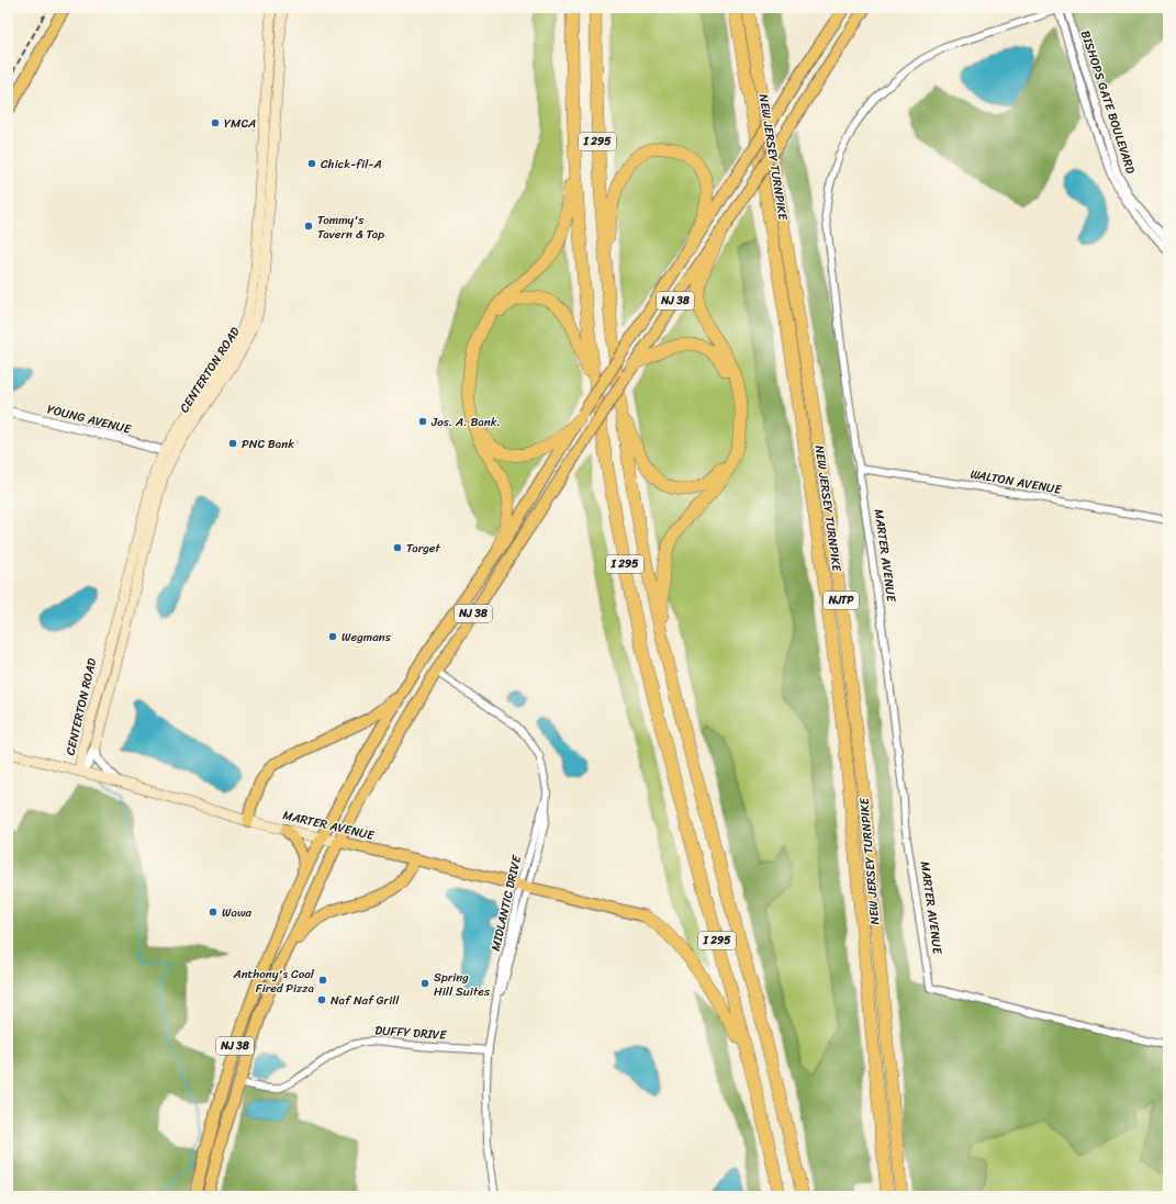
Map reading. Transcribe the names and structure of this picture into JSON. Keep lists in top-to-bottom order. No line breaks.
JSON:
{"streets":{"highway":["I 295","NEW JERSEY TURNPIKE","NJTP"],"main road":["NJ 38","CENTERTON ROAD","MARTER AVENUE"],"street":["BISHOPS GATE BOULEVARD","YOUNG AVENUE","WALTON AVENUE","MIDLANTIC DRIVE","DUFFY DRIVE"]},"crossings":[["BISHOPS GATE BOULEVARD","MARTER AVENUE"],["NJ 38","MARTER AVENUE"],["NJ 38","MIDLANTIC DRIVE"],["NJ 38","DUFFY DRIVE"],["CENTERTON ROAD","YOUNG AVENUE"],["CENTERTON ROAD","MARTER AVENUE"],["WALTON AVENUE","MARTER AVENUE"],["MARTER AVENUE","MIDLANTIC DRIVE"],["MIDLANTIC DRIVE","DUFFY DRIVE"]],"places":["YMCA","Chick-fil-A","Tommy's Tavern & Tap","Jos. A. Bank.","PNC Bank","Target","Wegmans","Wawa","Anthony's Coal Fired Pizza","Spring Hill Suites","Naf Naf Grill"]}
